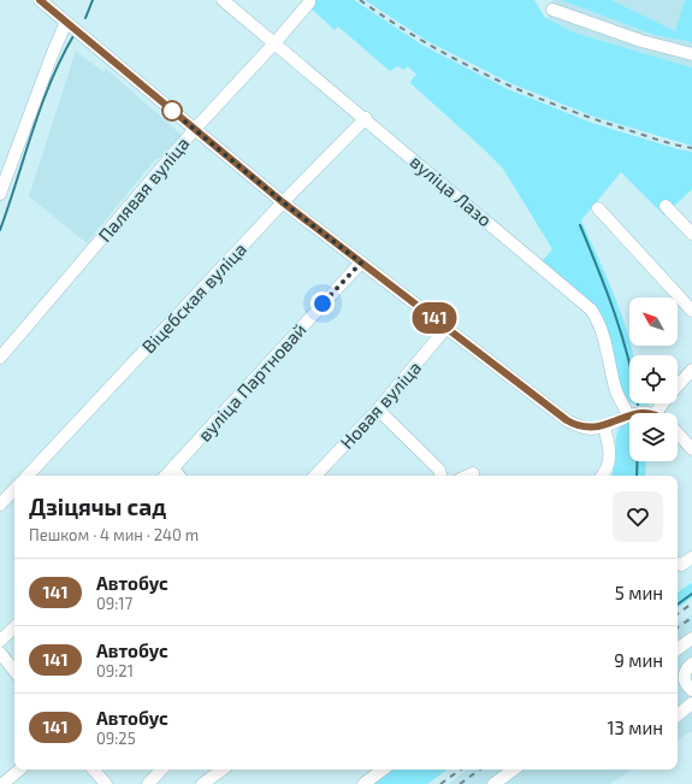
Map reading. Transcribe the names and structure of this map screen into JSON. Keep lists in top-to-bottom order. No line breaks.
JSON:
{"streets":{"street":["Палявая вуліца","вуліца Лазо","Віцебская вуліца","вуліца Партновай","Новая вуліца"]},"crossings":[["Палявая вуліца","вуліца Лазо"],["вуліца Лазо","Віцебская вуліца"]],"lines":["bus line 141"],"north":"top left","page":{"on_map":"141","heading":["Дзіцячы сад","Пешком · 4 мин · 240 m"],"list":[{"mark":"141","name":"Автобус","note":"09:17","value":"5 мин"},{"mark":"141","name":"Автобус","note":"09:21","value":"9 мин"},{"mark":"141","name":"Автобус","note":"09:25","value":"13 мин"}]}}
